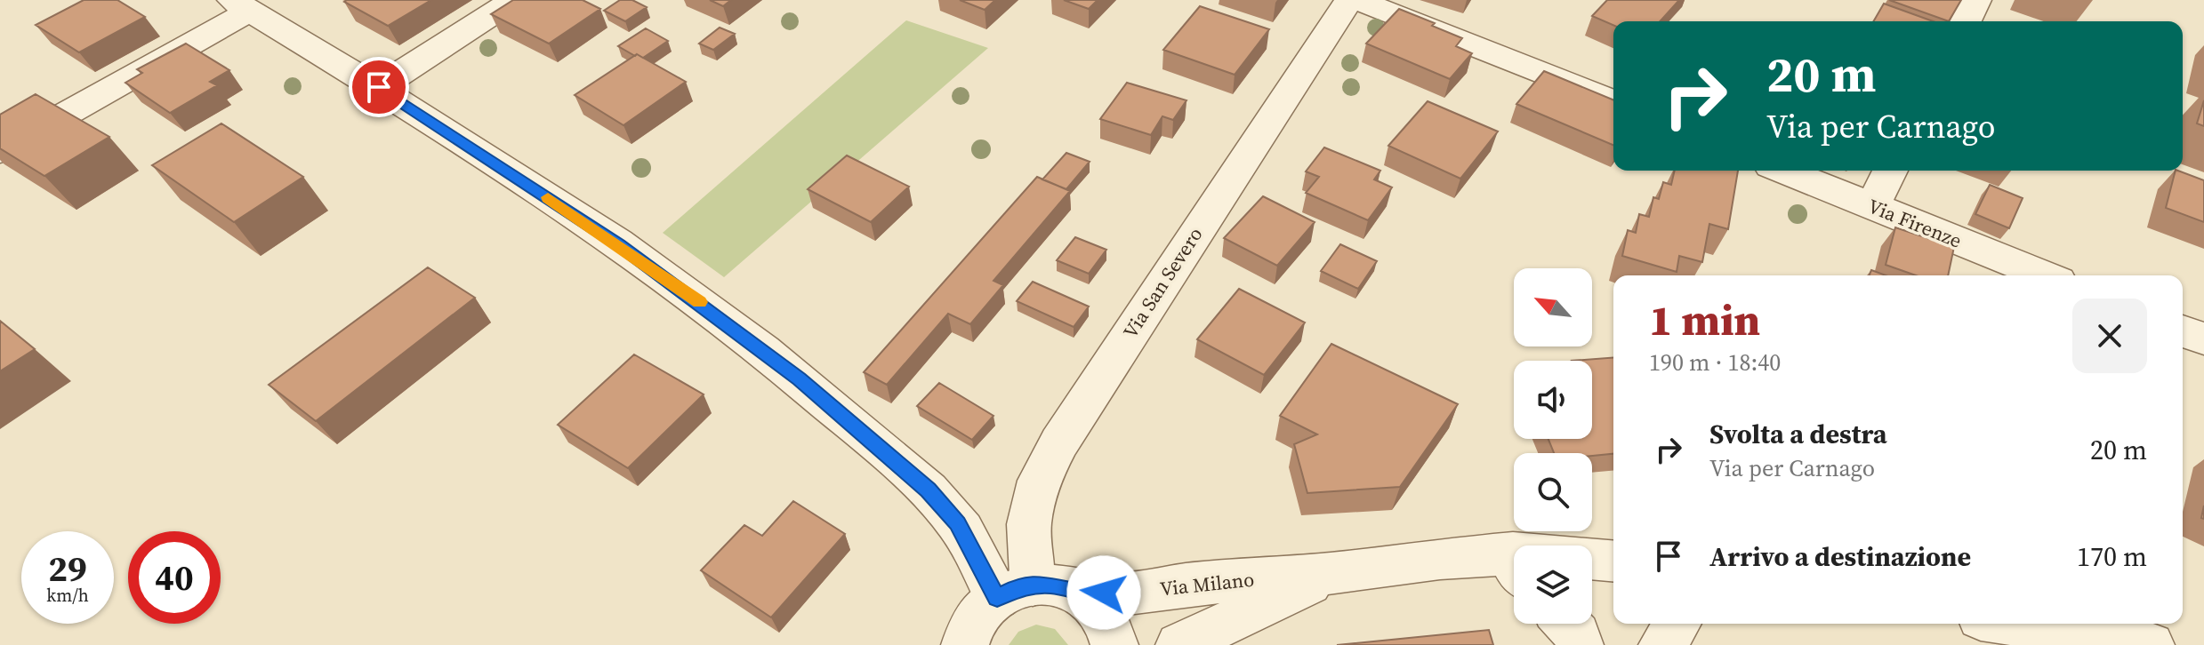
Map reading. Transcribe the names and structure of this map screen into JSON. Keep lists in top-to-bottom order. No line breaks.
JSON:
{"streets":{"street":["Via Firenze","Via San Severo","Via Milano"]},"crossings":[["Via San Severo","Via Milano"]],"north":"top left","page":{"turn":["20 m","Via per Carnago"],"heading":["1 min","190 m · 18:40"],"list":[{"name":"Svolta a destra","note":"Via per Carnago","value":"20 m"},{"name":"Arrivo a destinazione","value":"170 m"}],"speed":"29 km/h","limit":"40"}}
